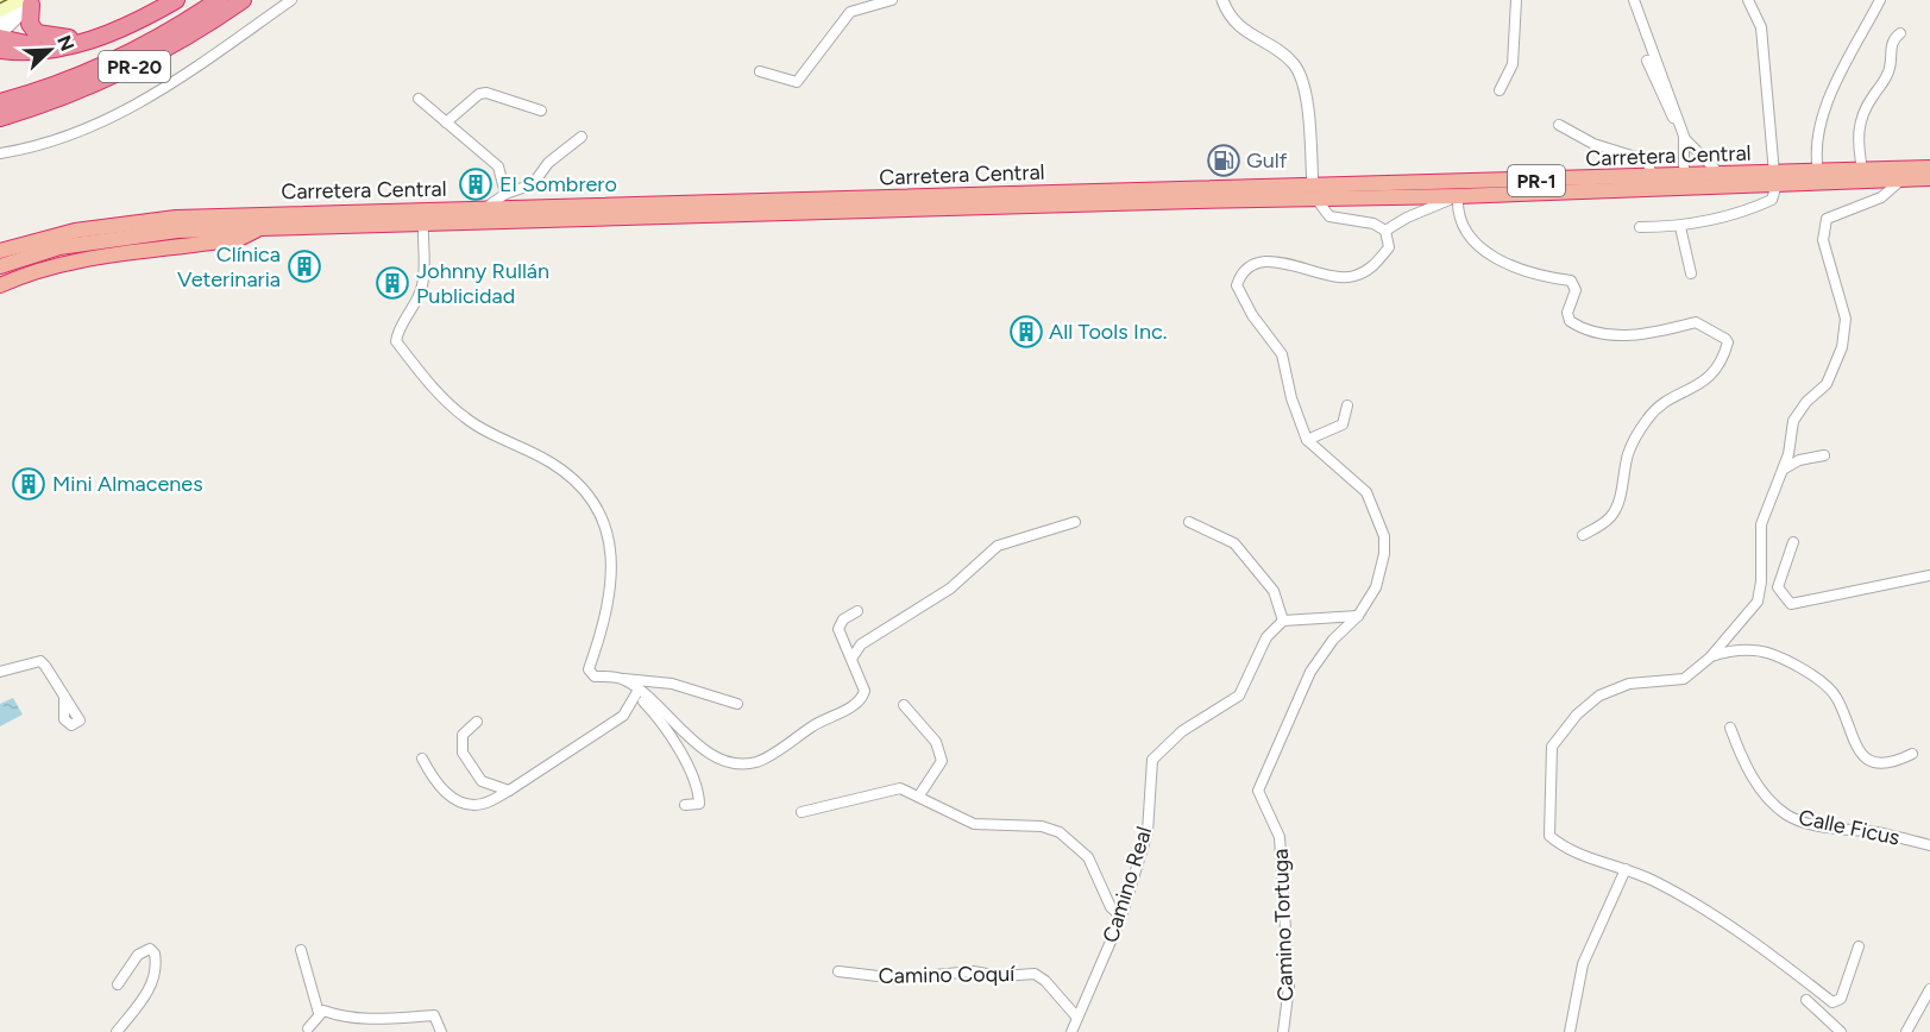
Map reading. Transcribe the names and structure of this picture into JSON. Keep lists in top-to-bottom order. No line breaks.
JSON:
{"streets":{"highway":["PR-20","Carretera Central","PR-1"],"street":["Calle Ficus","Camino Real","Camino Tortuga","Camino Coquí"]},"crossings":[["Camino Real","Camino Coquí"]],"places":{"fuel station":["Gulf"],"building":["El Sombrero","Clínica Veterinaria","Johnny Rullán Publicidad","All Tools Inc.","Mini Almacenes"]},"north":"top right"}
